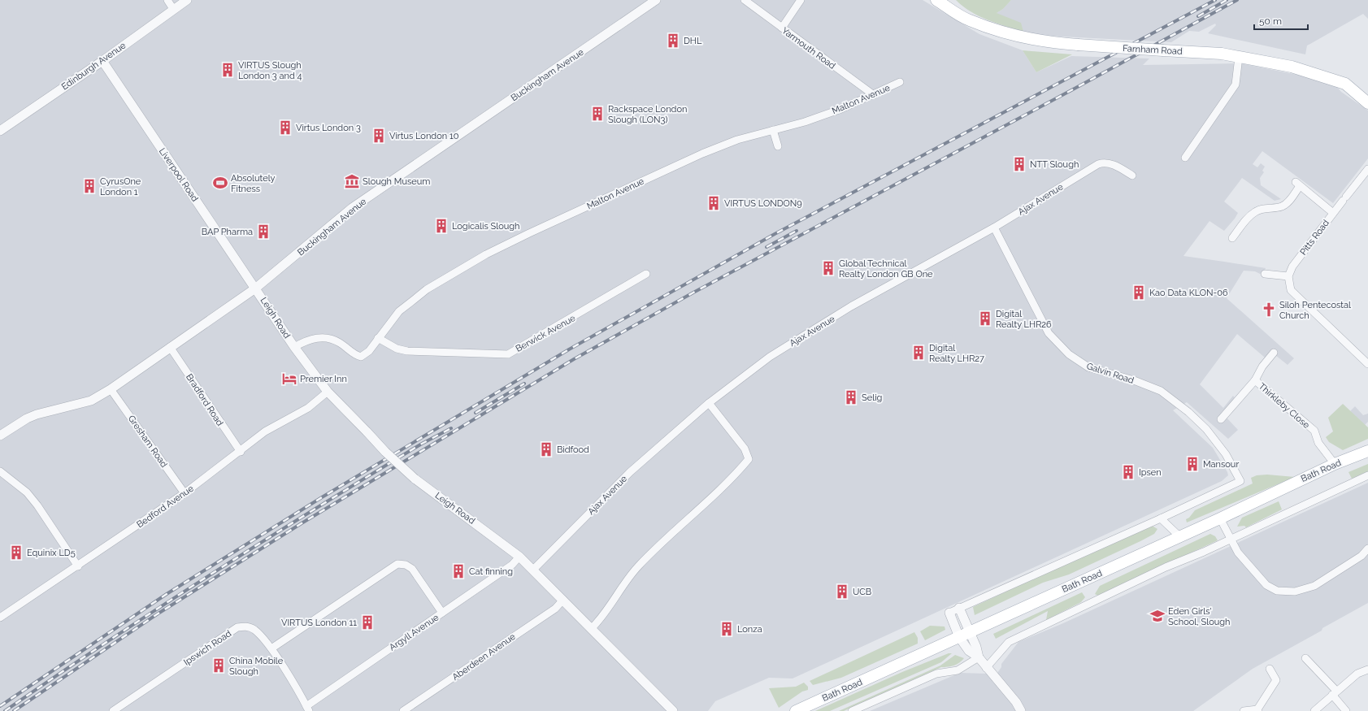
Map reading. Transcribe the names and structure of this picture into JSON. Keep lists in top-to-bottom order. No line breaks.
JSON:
{"streets":{"main road":["Farnham Road","Bath Road"],"street":["Yarmouth Road","Edinburgh Avenue","Buckingham Avenue","Malton Avenue","Liverpool Road","Ajax Avenue","Pitts Road","Leigh Road","Berwick Avenue","Galvin Road","Bradford Road","Thirkleby Close","Gresham Road","Bedford Avenue","Argyll Avenue","Ipswich Road","Aberdeen Avenue"]},"crossings":[["Yarmouth Road","Malton Avenue"],["Edinburgh Avenue","Liverpool Road"],["Buckingham Avenue","Liverpool Road"],["Buckingham Avenue","Leigh Road"],["Buckingham Avenue","Bradford Road"],["Buckingham Avenue","Gresham Road"],["Malton Avenue","Leigh Road"],["Malton Avenue","Berwick Avenue"],["Liverpool Road","Leigh Road"],["Ajax Avenue","Leigh Road"],["Ajax Avenue","Galvin Road"],["Leigh Road","Bedford Avenue"],["Leigh Road","Argyll Avenue"],["Leigh Road","Aberdeen Avenue"],["Bradford Road","Bedford Avenue"],["Thirkleby Close","Bath Road"],["Gresham Road","Bedford Avenue"],["Argyll Avenue","Ipswich Road"]],"places":{"building":["DHL","VIRTUS Slough London 3 and 4","Rackspace London Slough (LON3)","Virtus London 3","Virtus London 10","NTT Slough","CyrusOne London 1","VIRTUS LONDON9","Logicalis Slough","BAP Pharma","Global Technical Realty London GB One","Kao Data KLON-06","Digital Realty LHR26","Digital Realty LHR27","Selig","Bidfood","Mansour","Ipsen","Equinix LD5","Cat finning","UCB","VIRTUS London 11","Lonza","China Mobile Slough"],"museum":["Slough Museum"],"sports":["Absolutely Fitness"],"church":["Siloh Pentecostal Church"],"hotel":["Premier Inn"],"school or university":["Eden Girls' School, Slough"]},"scale_bar":"50 m"}
